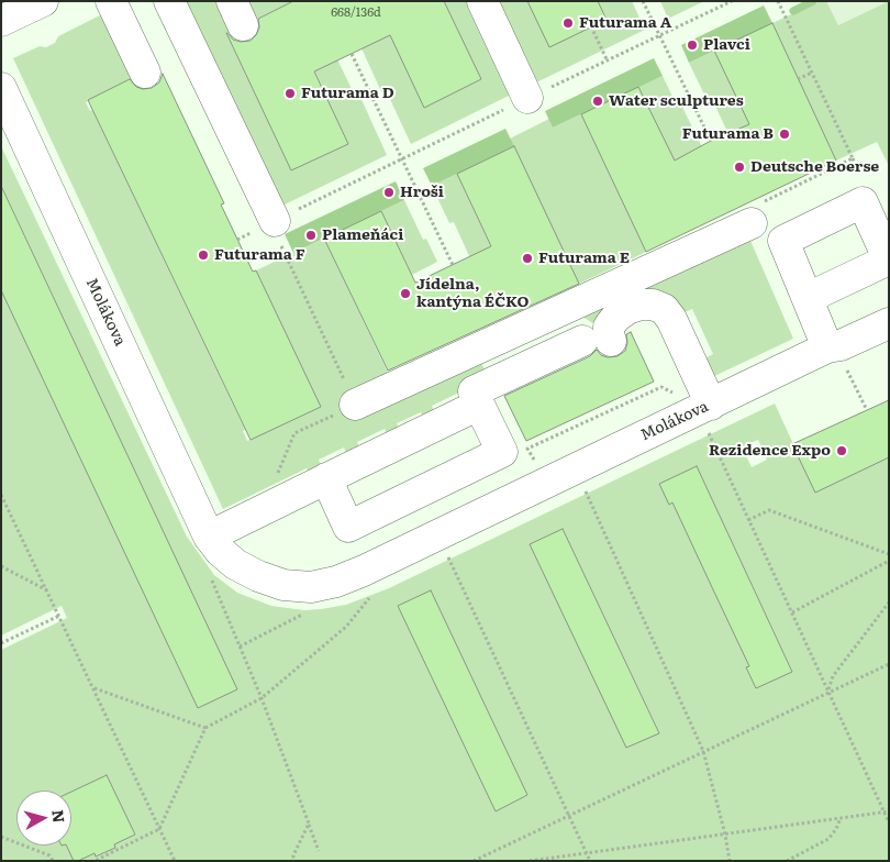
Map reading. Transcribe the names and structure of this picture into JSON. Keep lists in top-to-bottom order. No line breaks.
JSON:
{"streets":{"street":["Molákova"]},"places":["Futurama A","Plavci","Futurama D","Water sculptures","Futurama B","Deutsche Boerse","Hroši","Plameňáci","Futurama F","Futurama E","Jídelna, kantýna ÉČKO","Rezidence Expo"],"house_numbers":["668/136d"],"north":"right"}
